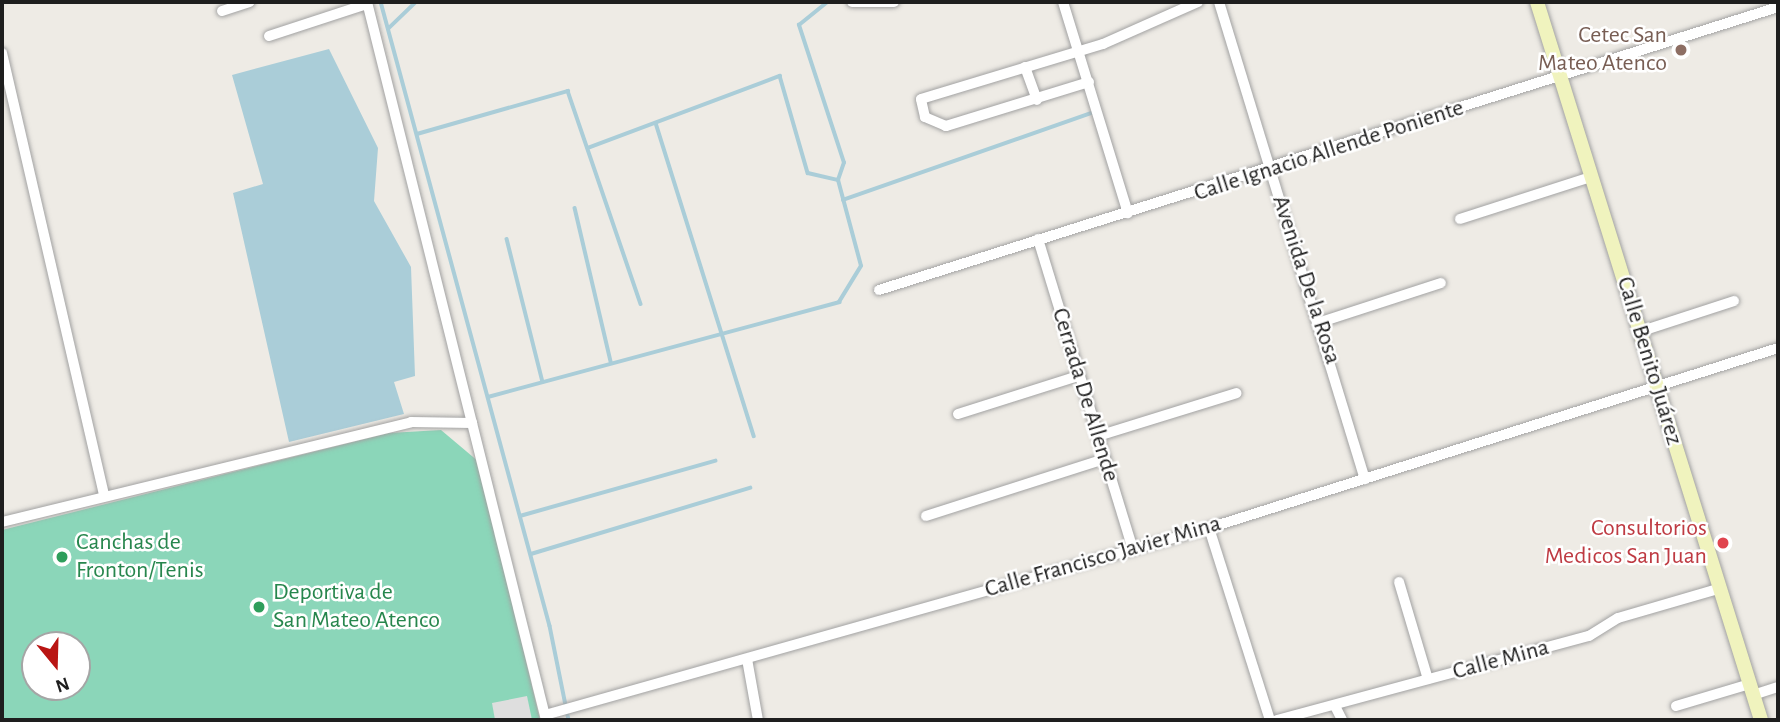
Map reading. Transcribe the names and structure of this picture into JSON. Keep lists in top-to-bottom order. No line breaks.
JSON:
{"streets":{"main road":["Calle Benito Juárez"],"street":["Calle Ignacio Allende Poniente","Avenida De la Rosa","Cerrada De Allende","Calle Francisco Javier Mina","Calle Mina"]},"crossings":[["Calle Ignacio Allende Poniente","Avenida De la Rosa"],["Calle Ignacio Allende Poniente","Calle Benito Juárez"],["Calle Ignacio Allende Poniente","Cerrada De Allende"],["Avenida De la Rosa","Calle Francisco Javier Mina"],["Calle Benito Juárez","Calle Francisco Javier Mina"],["Calle Benito Juárez","Calle Mina"],["Cerrada De Allende","Calle Francisco Javier Mina"]],"places":["Cetec San Mateo Atenco","Consultorios Medicos San Juan","Canchas de Fronton/Tenis","Deportiva de San Mateo Atenco"],"north":"bottom"}
